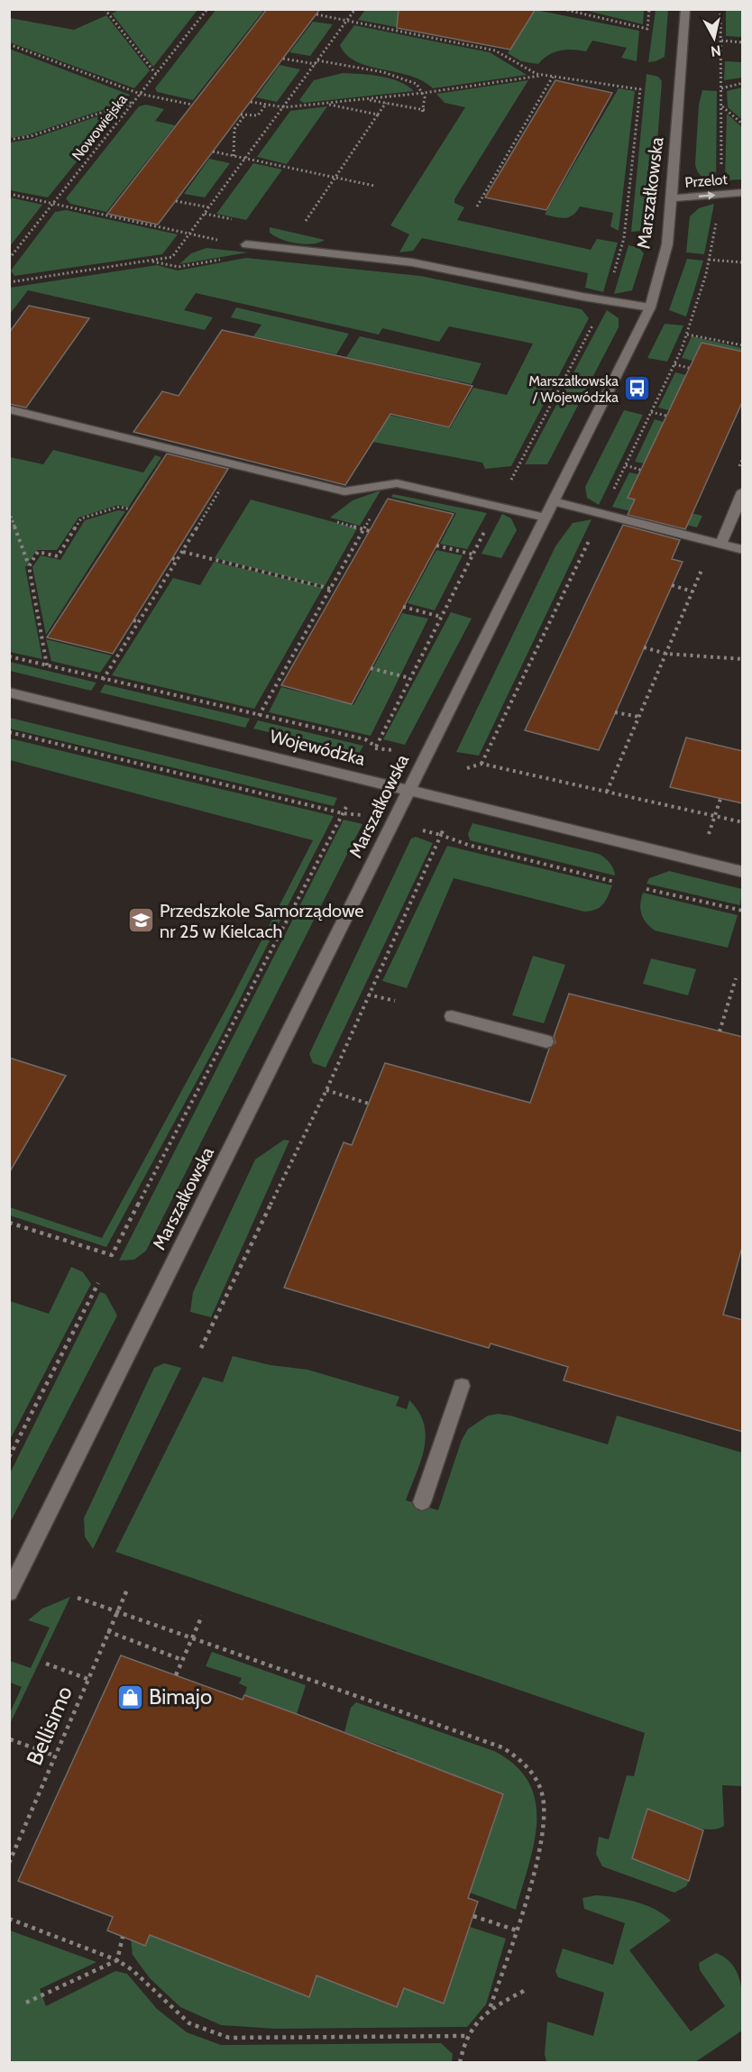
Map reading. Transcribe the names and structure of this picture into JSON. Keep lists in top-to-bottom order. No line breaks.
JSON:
{"streets":{"street":["Przelot","Marszałkowska","Wojewódzka"],"path":["Nowowiejska","Bellisimo"]},"crossings":[["Przelot","Marszałkowska"],["Marszałkowska","Wojewódzka"]],"one_way":["Przelot"],"places":{"bus stop":["Marszałkowska / Wojewódzka"],"school or university":["Przedszkole Samorządowe nr 25 w Kielcach"],"shop":["Bimajo"]},"north":"bottom"}
